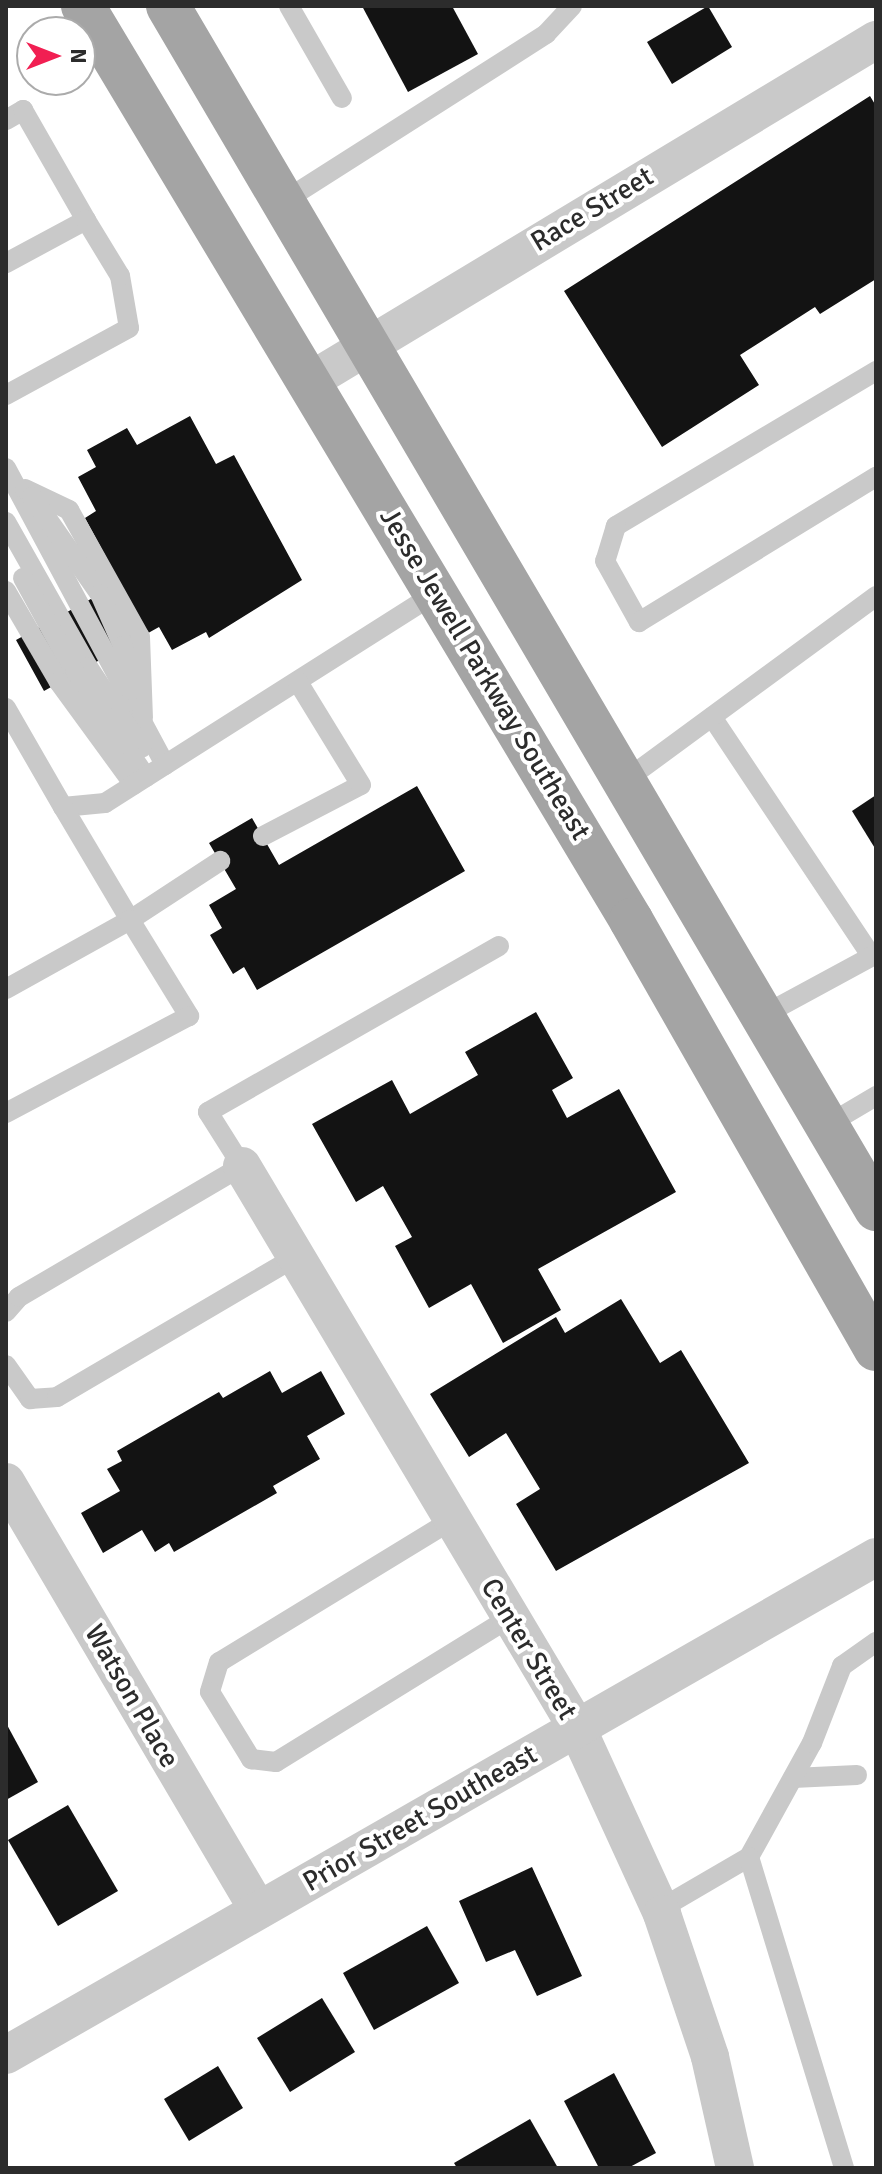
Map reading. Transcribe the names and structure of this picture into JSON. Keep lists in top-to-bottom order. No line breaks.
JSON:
{"streets":{"main road":["Jesse Jewell Parkway Southeast"],"street":["Race Street","Center Street","Watson Place","Prior Street Southeast"]},"crossings":[["Race Street","Jesse Jewell Parkway Southeast"],["Center Street","Prior Street Southeast"],["Watson Place","Prior Street Southeast"]],"north":"right"}
